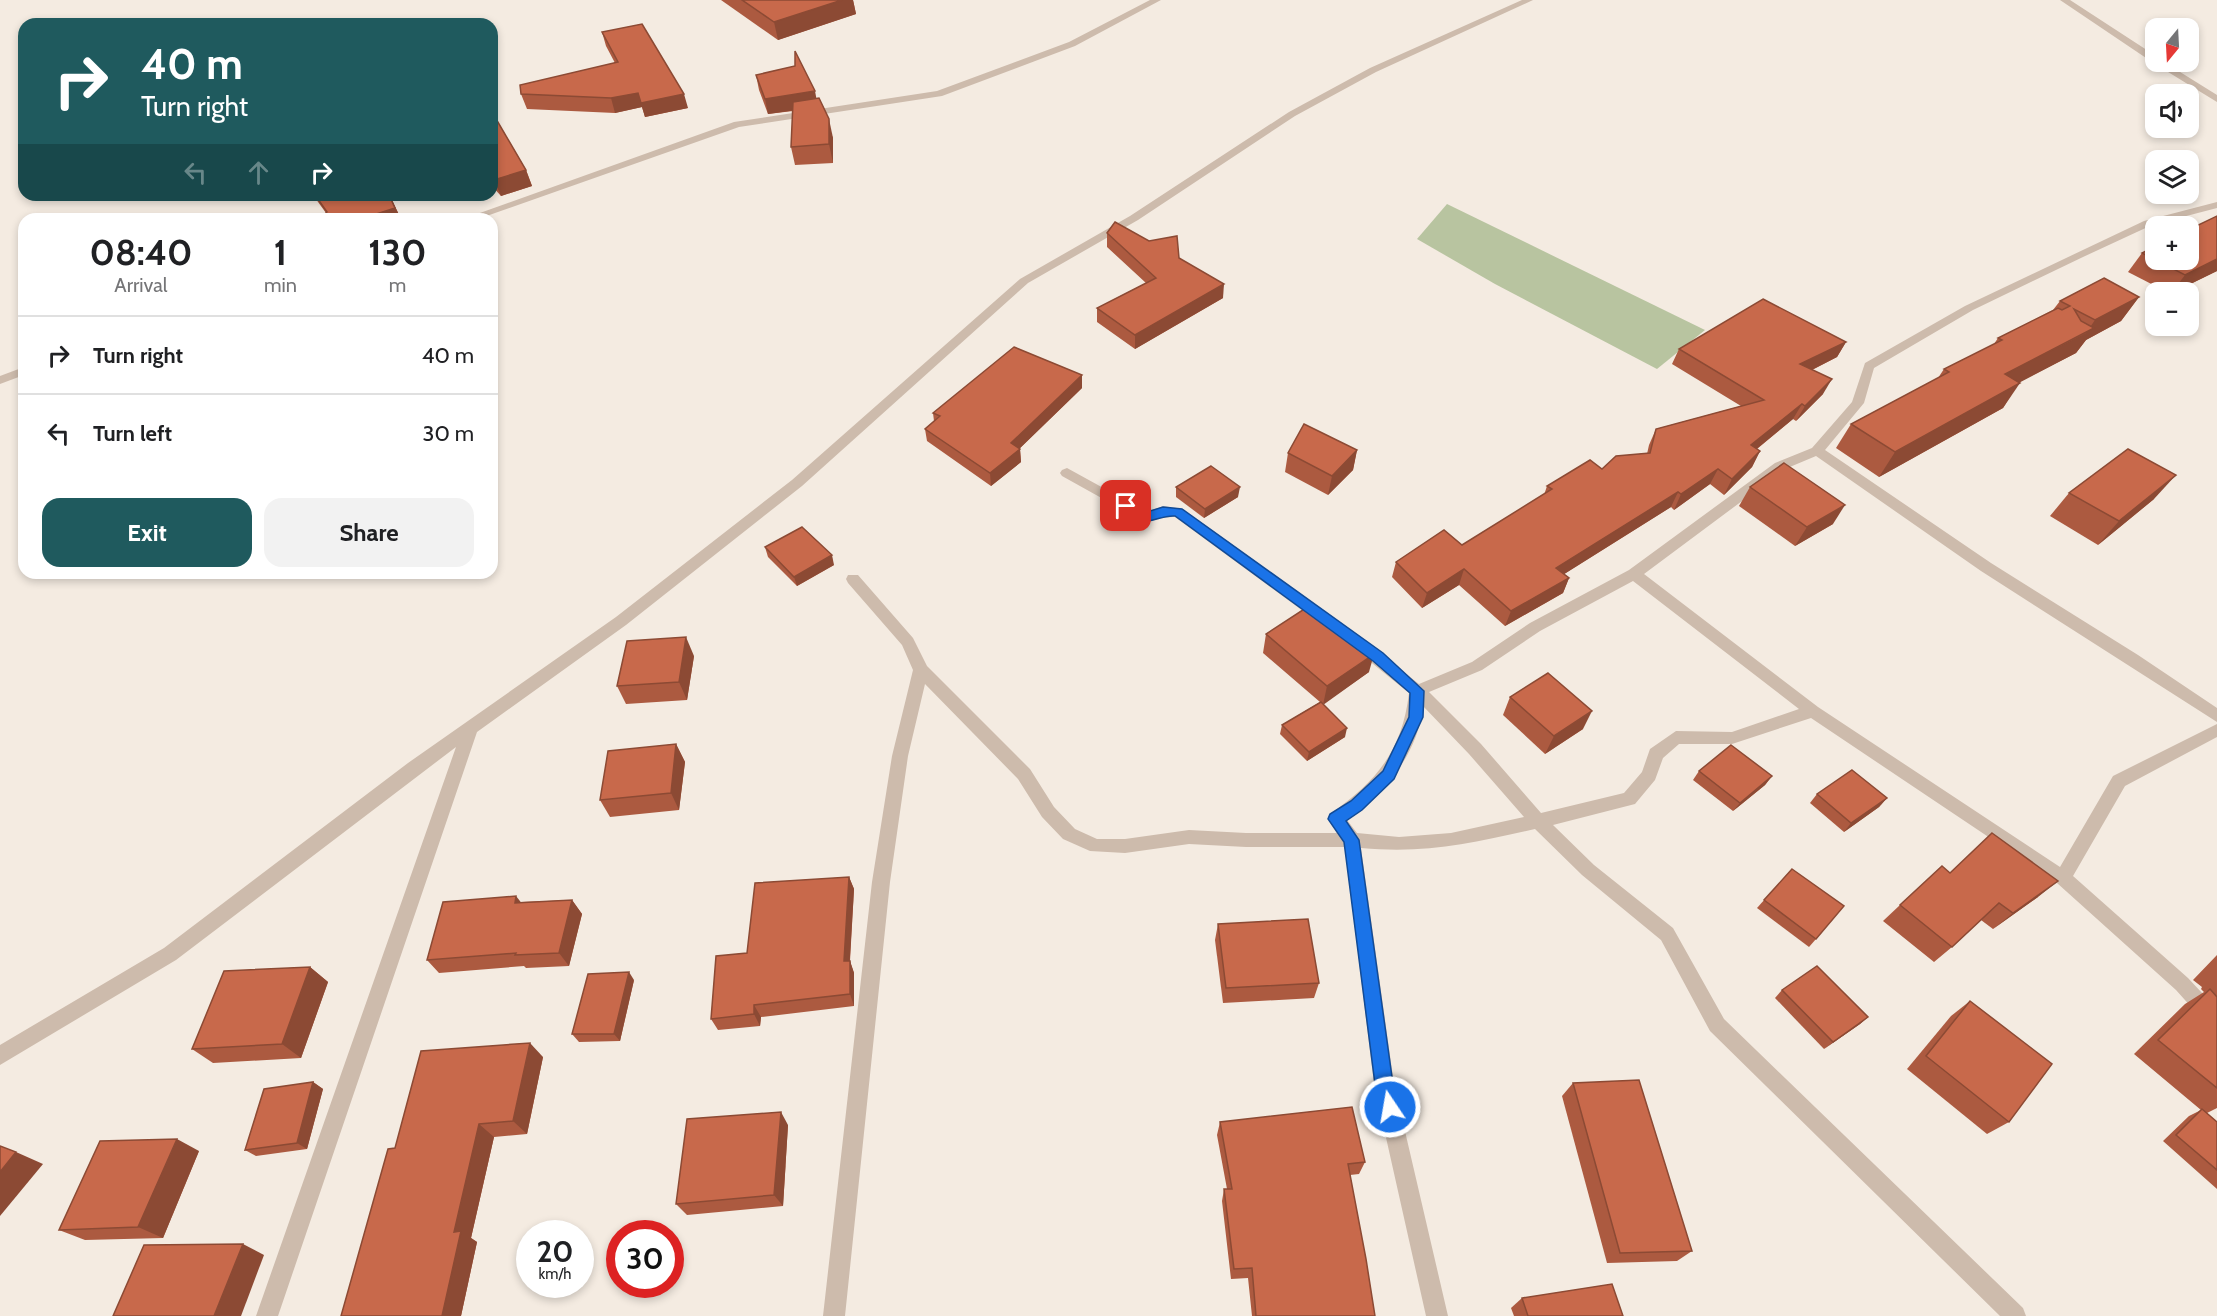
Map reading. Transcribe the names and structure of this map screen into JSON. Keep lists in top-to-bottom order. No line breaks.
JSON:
{"north":"bottom","page":{"map_buttons":["+","−"],"turn":["40 m","Turn right"],"eta":["08:40","Arrival","1","min","130","m"],"list":[{"name":"Turn right","value":"40 m"},{"name":"Turn left","value":"30 m"}],"buttons":["Exit","Share"],"speed":"20 km/h","limit":"30"}}
